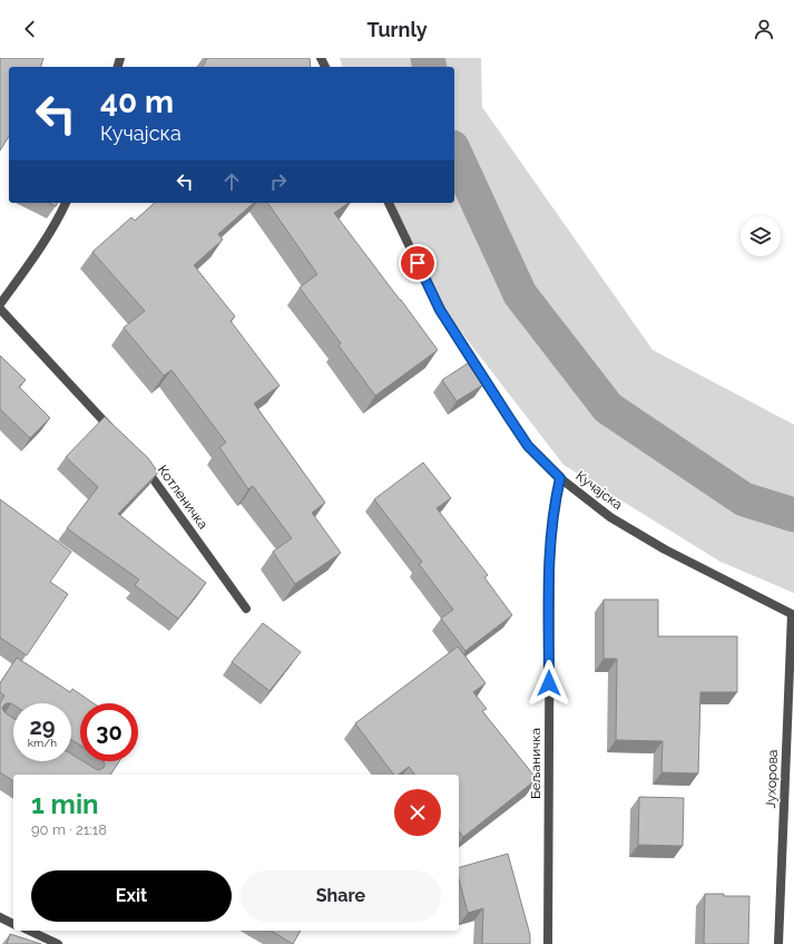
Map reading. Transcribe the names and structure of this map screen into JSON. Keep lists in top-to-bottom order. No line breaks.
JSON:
{"streets":{"street":["Кучајска","Котленичка","Бељаничка","Јухорова"]},"crossings":[["Кучајска","Бељаничка"],["Кучајска","Јухорова"]],"page":{"header":"Turnly","turn":["40 m","Кучајска"],"speed":"29 km/h","limit":"30","heading":["1 min","90 m · 21:18"],"buttons":["Exit","Share"]}}
